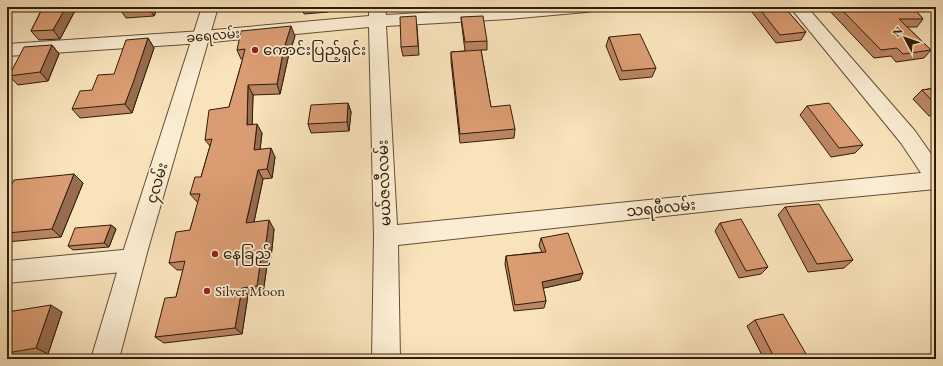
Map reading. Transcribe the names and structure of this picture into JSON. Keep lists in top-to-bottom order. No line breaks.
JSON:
{"streets":{"street":["ခရေလမ်း","၄လမ်း","မယ်ဇလီလမ်း","သရဖီလမ်း"]},"crossings":[["ခရေလမ်း","၄လမ်း"],["ခရေလမ်း","မယ်ဇလီလမ်း"],["မယ်ဇလီလမ်း","သရဖီလမ်း"]],"places":["ကောင်းပြည့်ရှင်း","နေခြည်","Silver Moon"],"north":"top left"}
